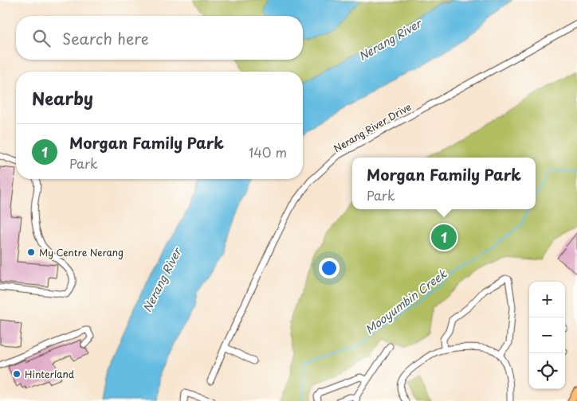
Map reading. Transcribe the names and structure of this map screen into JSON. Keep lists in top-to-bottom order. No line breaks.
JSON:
{"streets":{"street":["Nerang River Drive"]},"water":["Nerang River","Mooyumbin Creek"],"places":["My Centre Nerang","Hinterland"],"page":{"search":"Search here","heading":"Nearby","list":[{"mark":"1","name":"Morgan Family Park","note":"Park","value":"140 m"}],"popup":["Morgan Family Park","Park"],"pins":"1","map_buttons":["+","−"]}}
